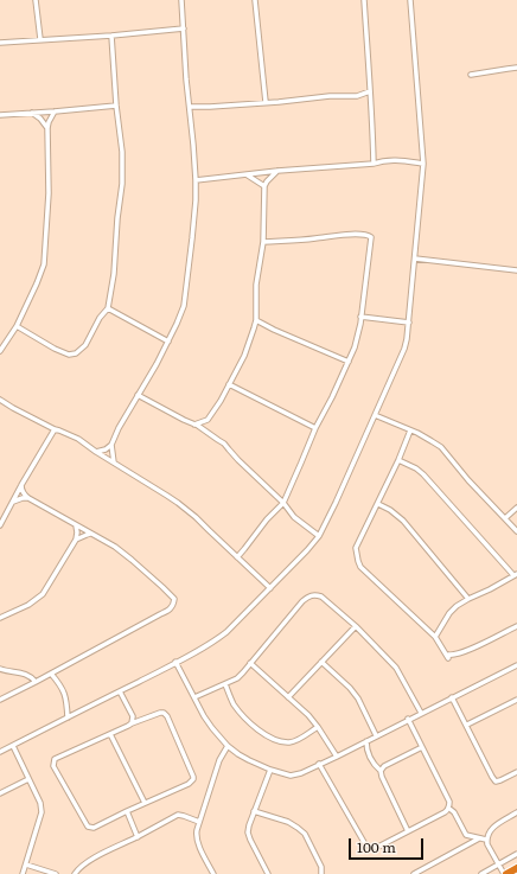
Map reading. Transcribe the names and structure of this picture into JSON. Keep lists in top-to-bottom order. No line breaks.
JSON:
{"scale_bar":"100 m"}
